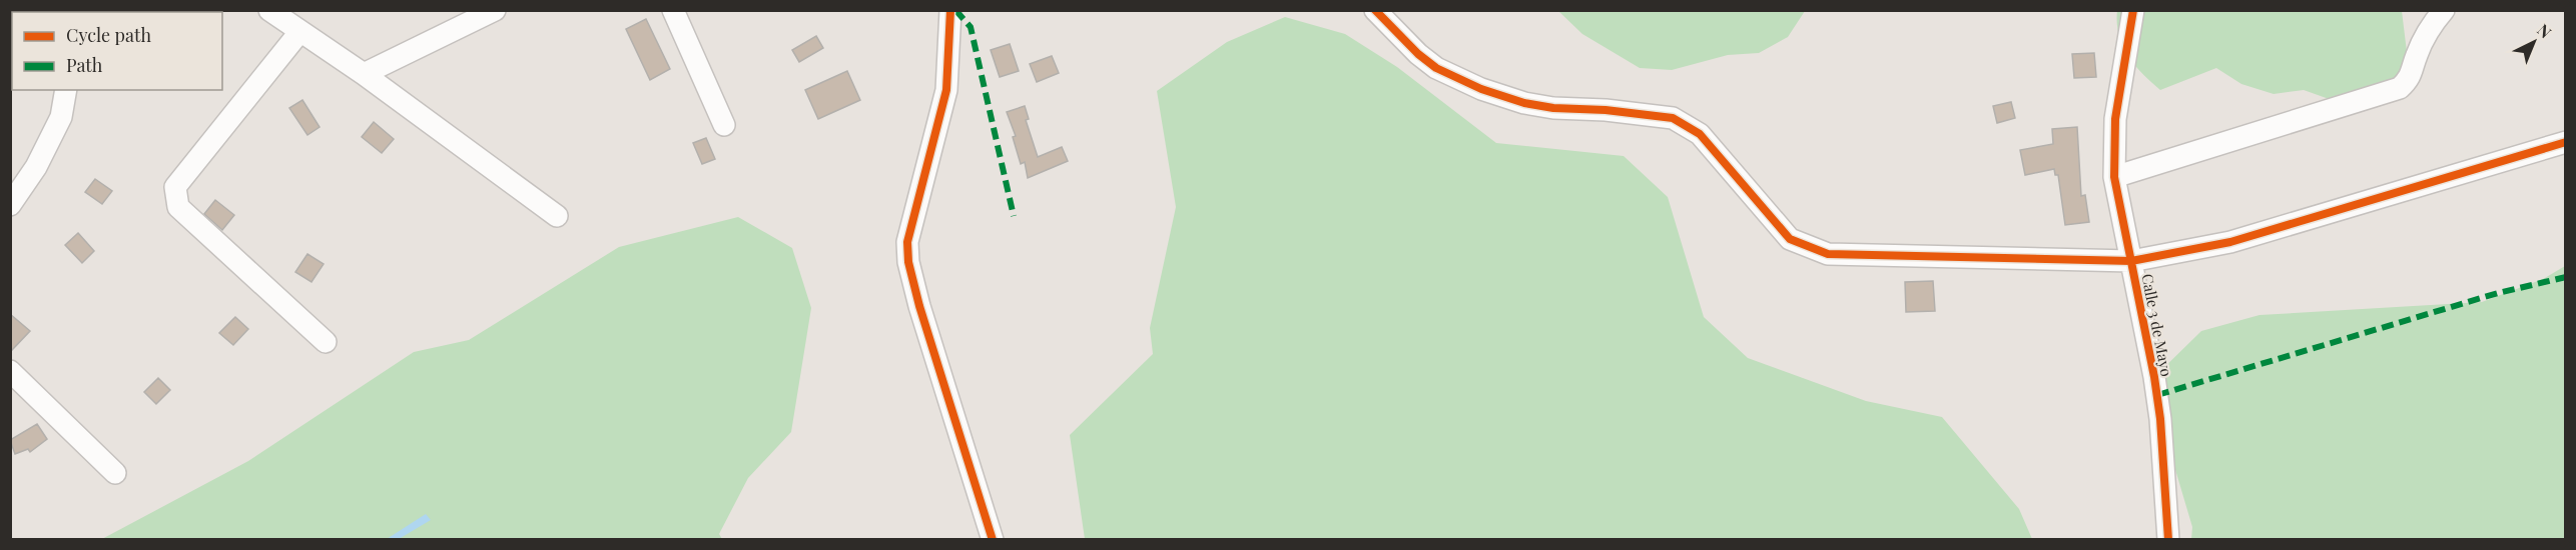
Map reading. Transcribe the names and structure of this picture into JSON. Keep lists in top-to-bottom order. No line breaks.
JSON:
{"streets":{"street":["Calle 3 de Mayo"]},"legend":["Cycle path","Path"],"north":"top right"}
